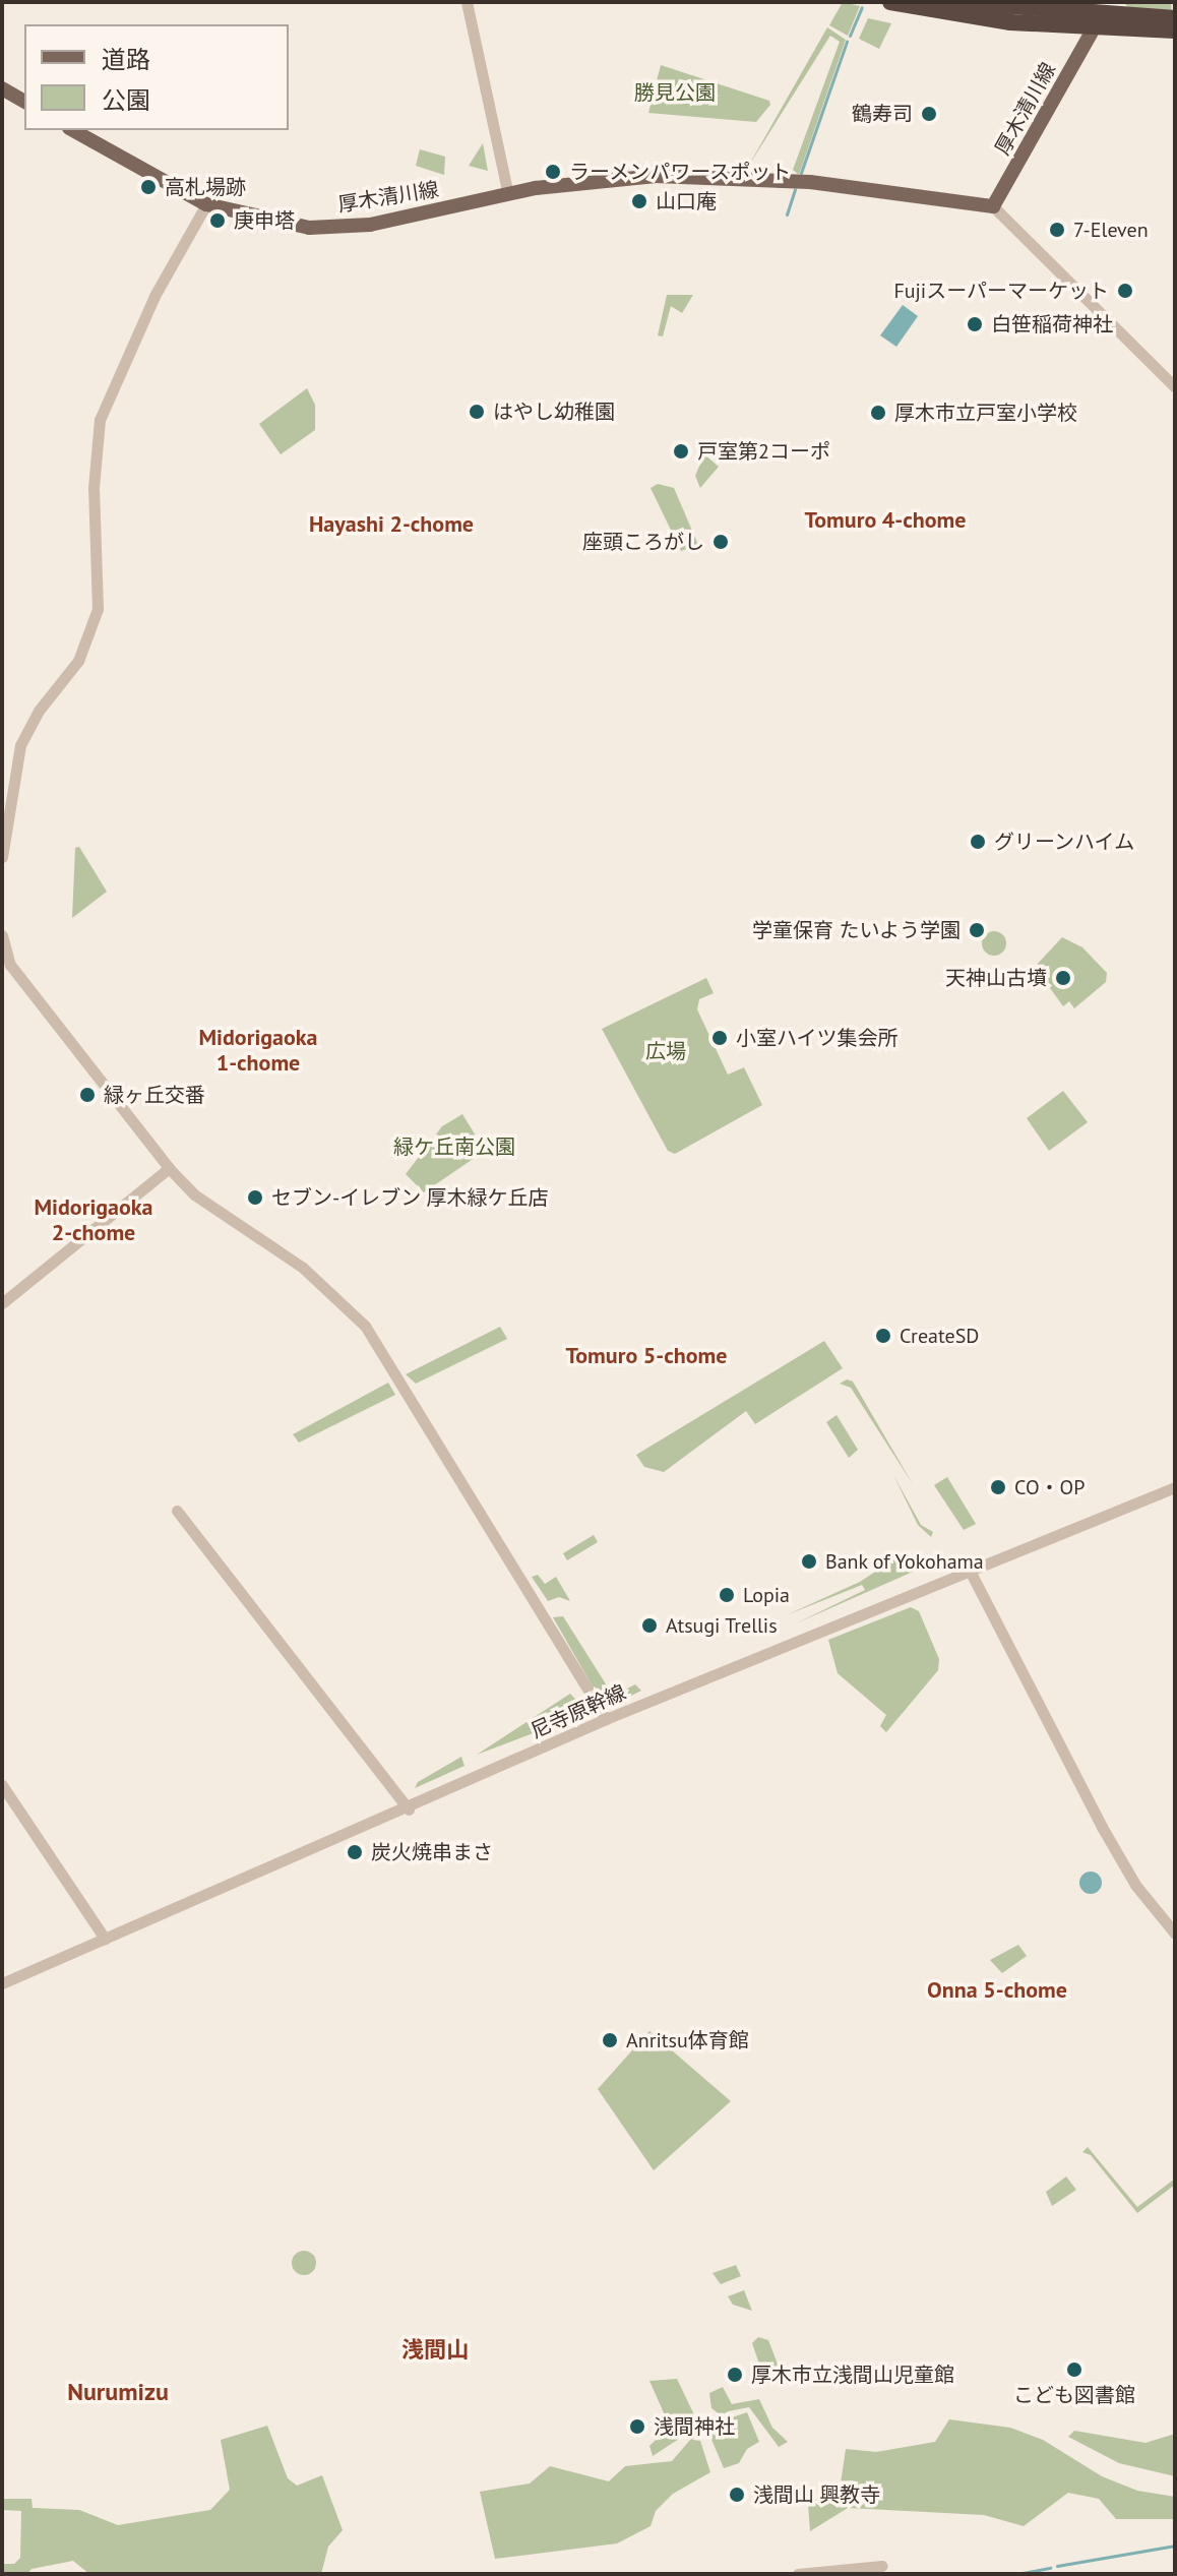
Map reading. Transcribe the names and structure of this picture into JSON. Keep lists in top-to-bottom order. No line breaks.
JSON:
{"streets":{"main road":["厚木清川線"],"street":["尼寺原幹線"]},"districts":["Tomuro 4-chome","Hayashi 2-chome","Midorigaoka 1-chome","Midorigaoka 2-chome","Tomuro 5-chome","Onna 5-chome","浅間山","Nurumizu"],"parks":["勝見公園","広場","緑ケ丘南公園"],"places":["鶴寿司","ラーメンパワースポット","高札場跡","山口庵","庚申塔","7-Eleven","Fujiスーパーマーケット","白笹稲荷神社","はやし幼稚園","厚木市立戸室小学校","戸室第2コーポ","座頭ころがし","グリーンハイム","学童保育 たいよう学園","天神山古墳","小室ハイツ集会所","緑ヶ丘交番","セブン-イレブン 厚木緑ケ丘店","CreateSD","CO・OP","Bank of Yokohama","Lopia","Atsugi Trellis","炭火焼串まさ","Anritsu体育館","こども図書館","厚木市立浅間山児童館","浅間神社","浅間山 興教寺"],"legend":["道路","公園"]}
